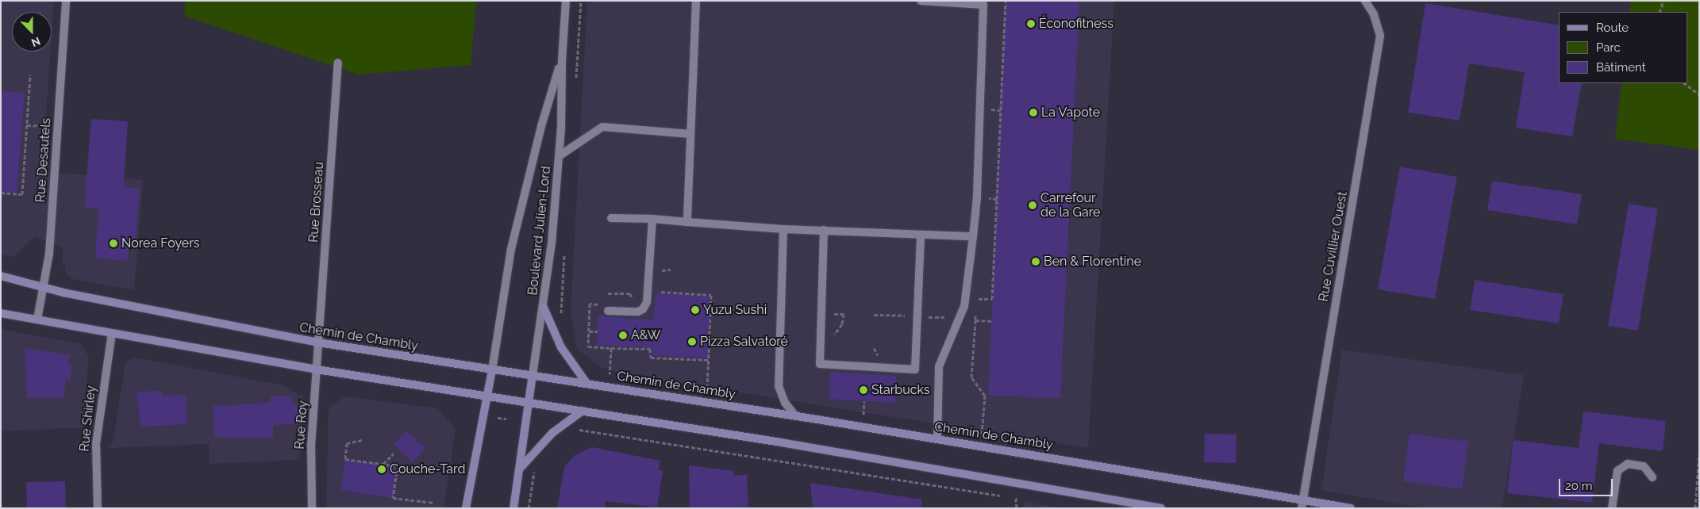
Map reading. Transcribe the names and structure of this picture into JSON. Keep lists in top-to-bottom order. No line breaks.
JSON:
{"streets":{"main road":["Boulevard Julien-Lord","Chemin de Chambly"],"street":["Rue Desautels","Rue Brosseau","Rue Cuvillier Ouest","Rue Shirley","Rue Roy"]},"crossings":[["Rue Desautels","Chemin de Chambly"],["Rue Brosseau","Chemin de Chambly"],["Rue Brosseau","Rue Roy"],["Boulevard Julien-Lord","Chemin de Chambly"],["Rue Cuvillier Ouest","Chemin de Chambly"],["Chemin de Chambly","Rue Roy"]],"places":["Éconofitness","La Vapote","Carrefour de la Gare","Norea Foyers","Ben & Florentine","Yuzu Sushi","A&W","Pizza Salvatoré","Starbucks","Couche-Tard"],"legend":["Route","Parc","Bâtiment"],"scale_bar":"20 m","north":"bottom"}
